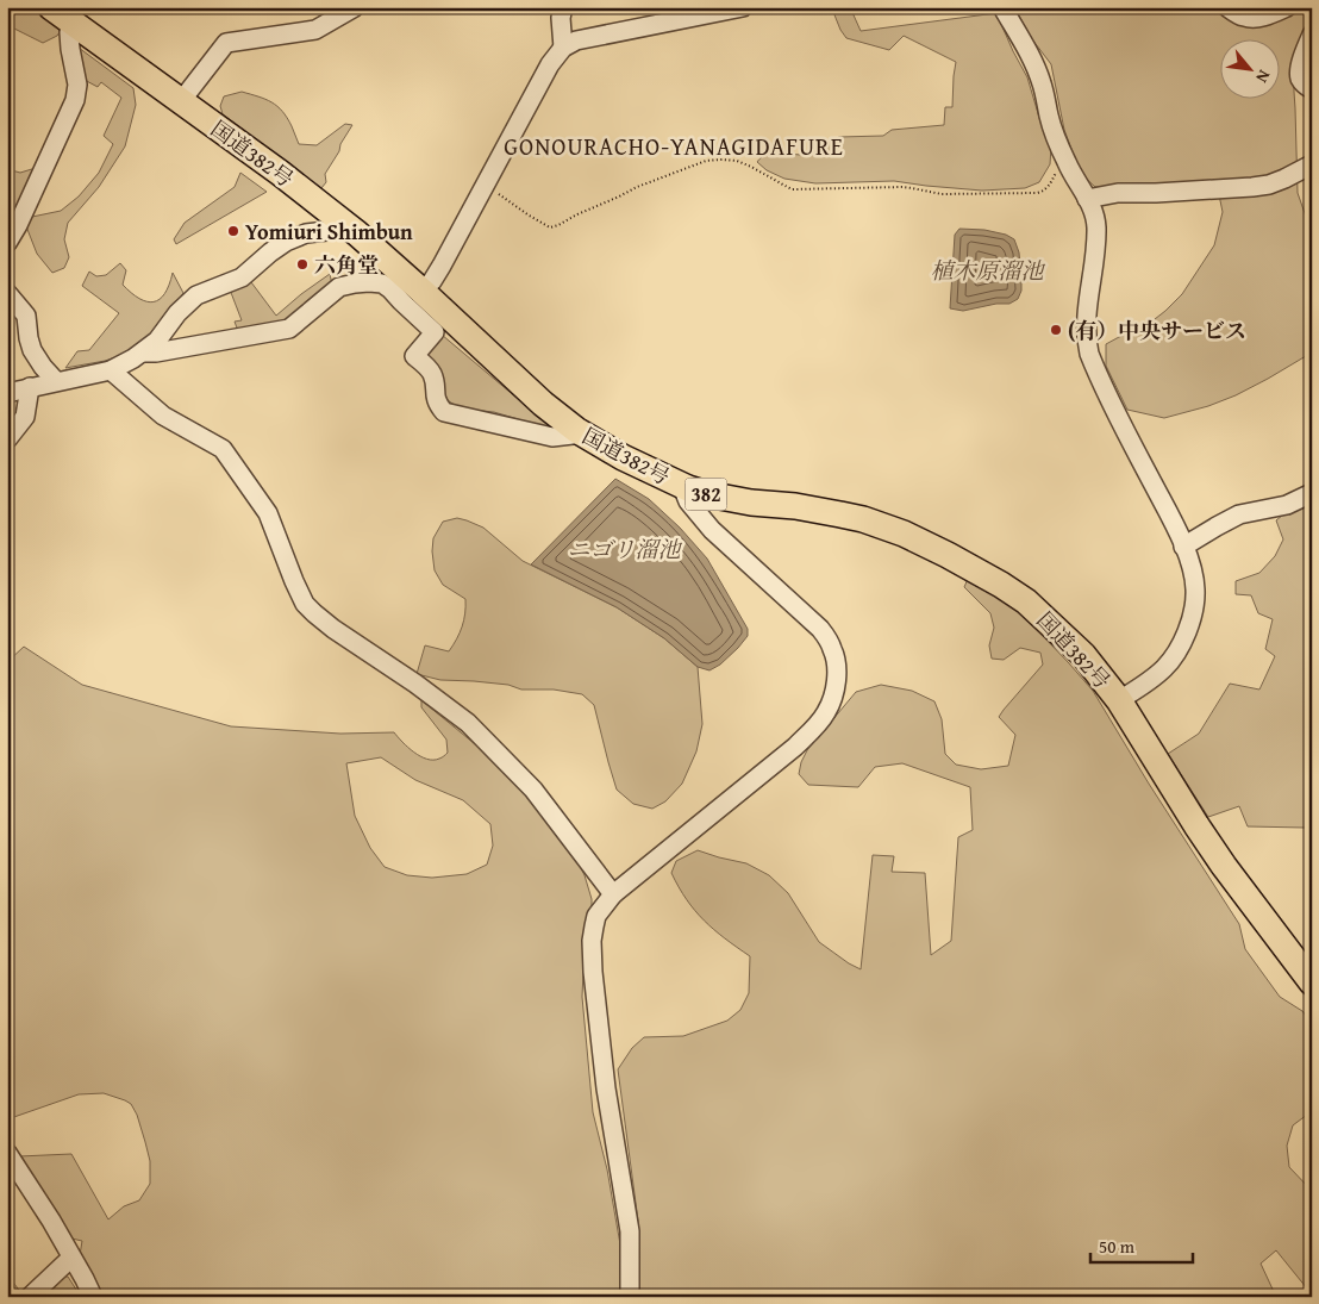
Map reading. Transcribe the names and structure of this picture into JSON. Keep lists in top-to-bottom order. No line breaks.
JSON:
{"streets":{"highway":["国道382号","382"]},"districts":["GONOURACHO-YANAGIDAFURE"],"water":["植木原溜池","ニゴリ溜池"],"places":["Yomiuri Shimbun","六角堂","(有）中央サービス"],"scale_bar":"50 m","north":"bottom right"}
